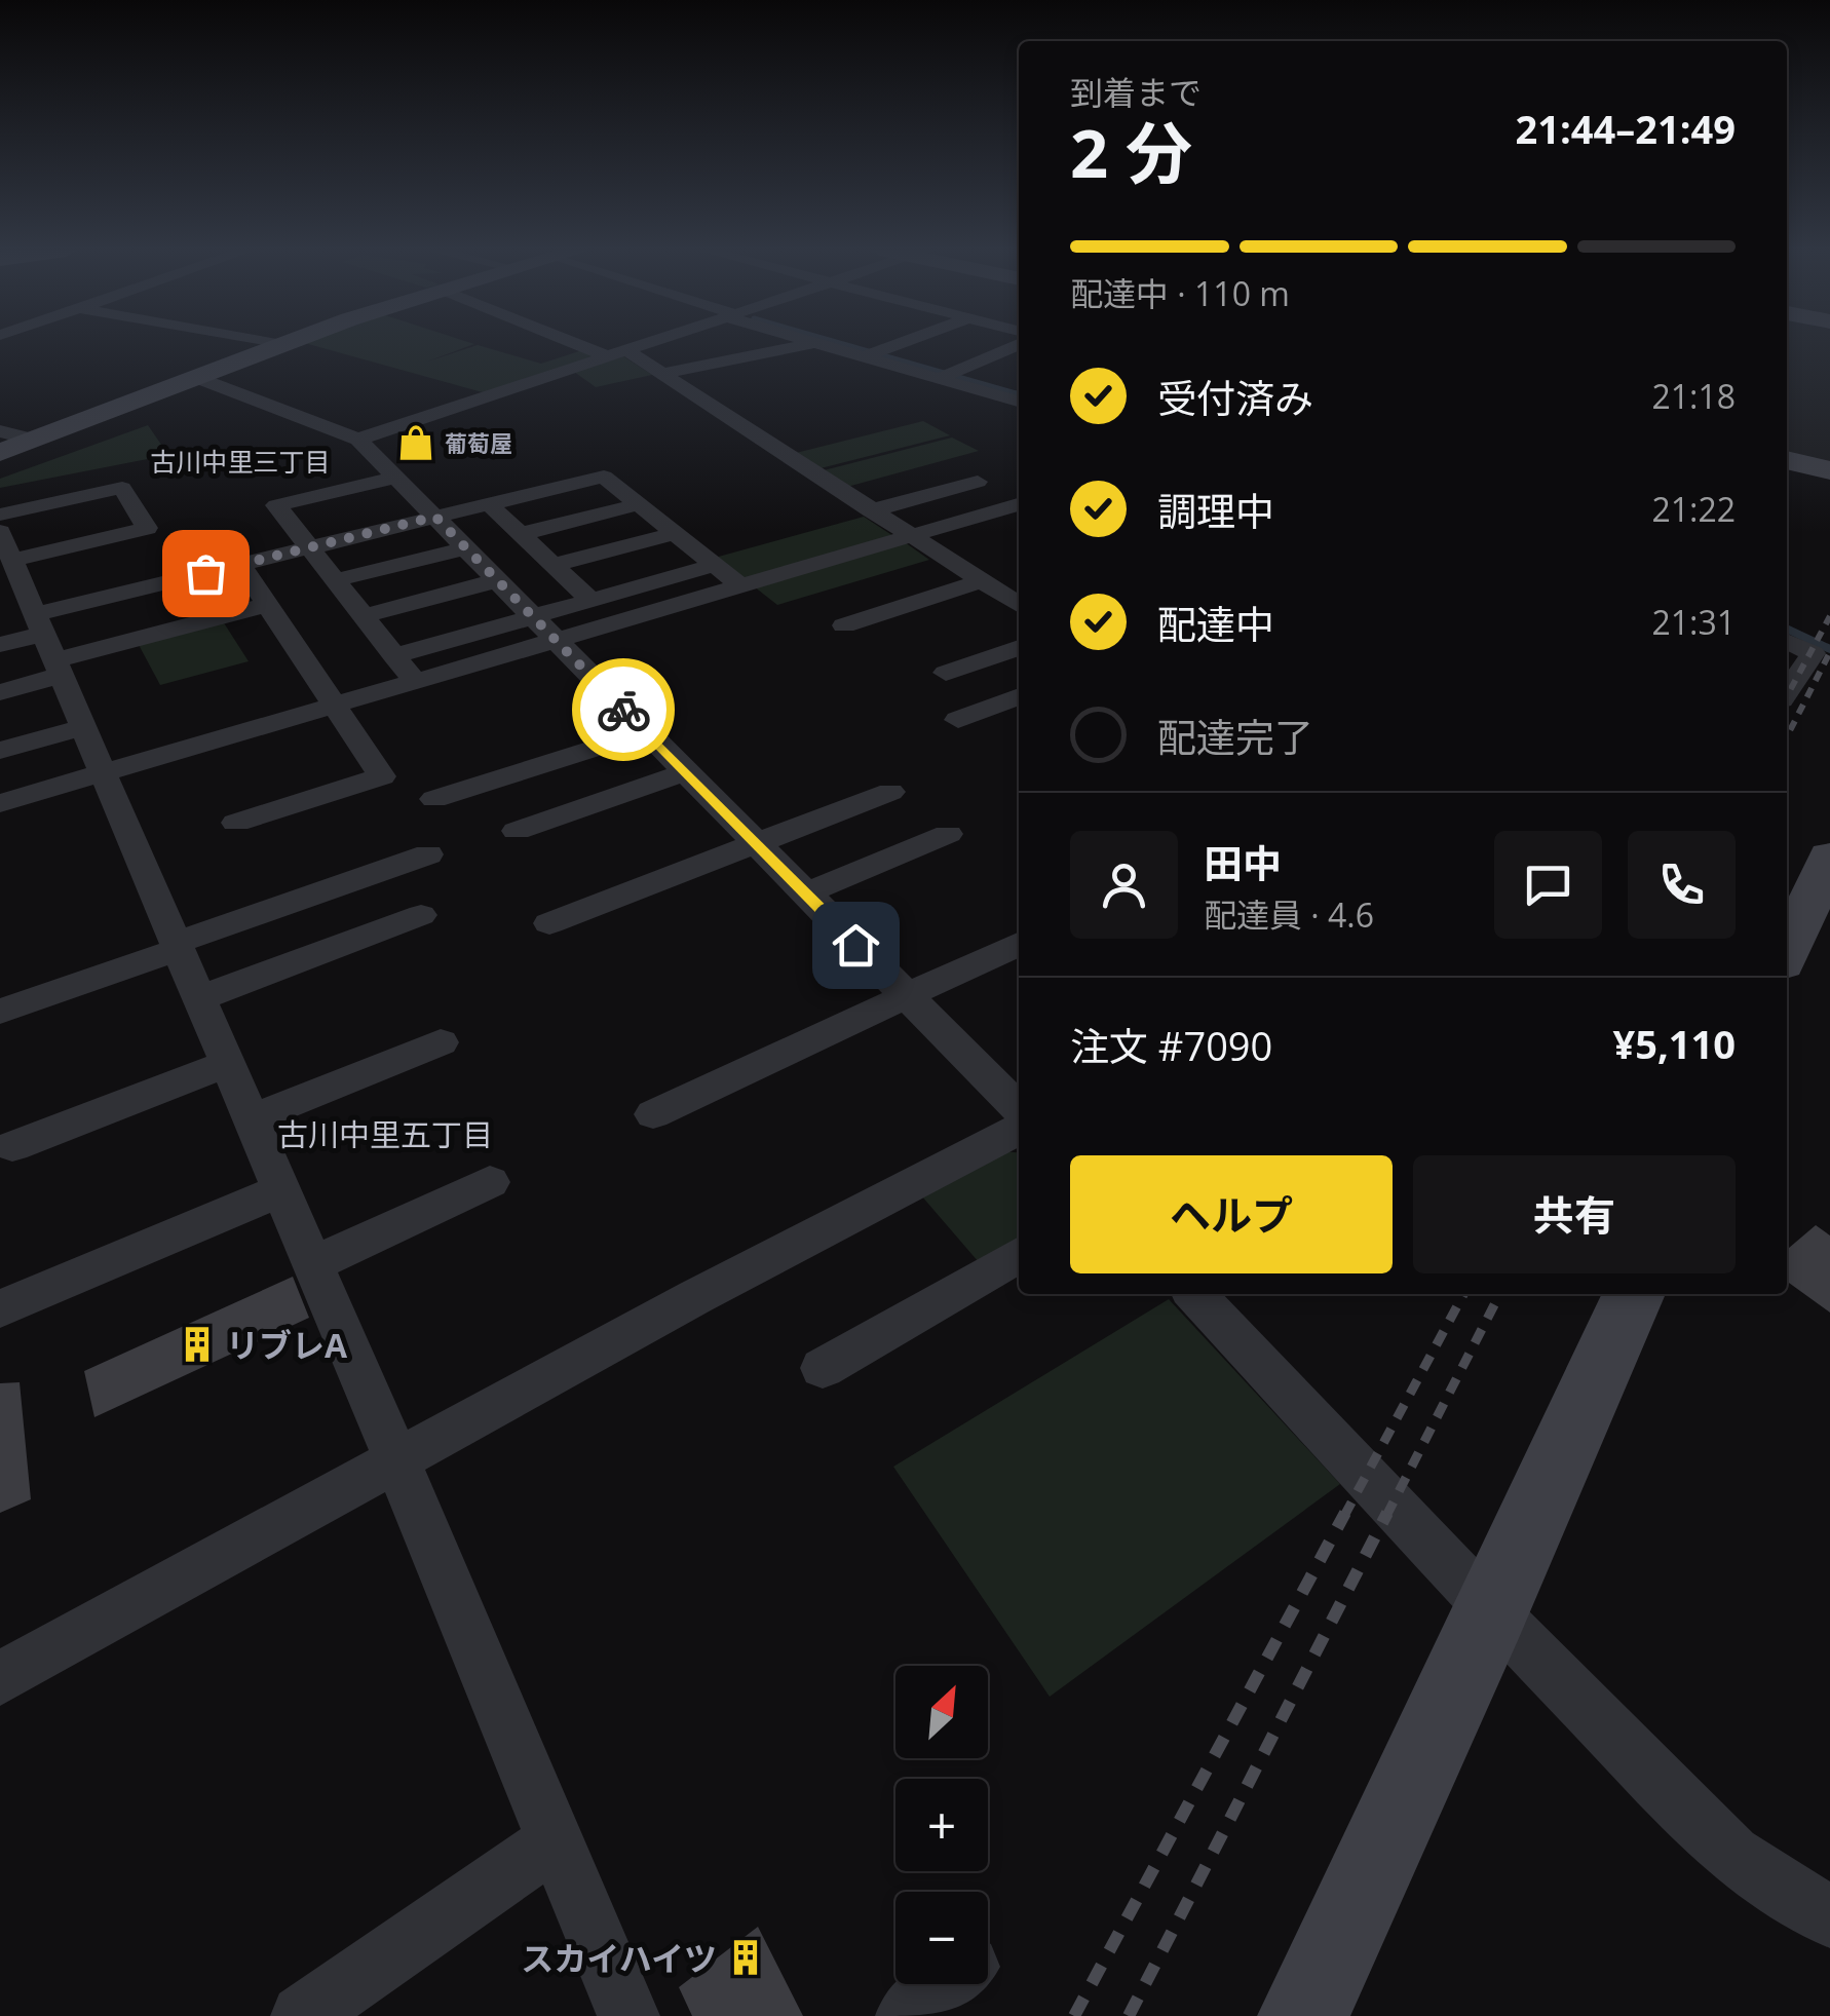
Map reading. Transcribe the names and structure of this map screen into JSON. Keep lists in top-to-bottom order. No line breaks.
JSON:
{"districts":["古川中里三丁目","古川中里五丁目"],"places":{"shop":["葡萄屋"],"building":["リブレA","スカイハイツ"]},"north":"top right","page":{"heading":["2 分","到着まで","21:44–21:49"],"panel":["田中","配達員 · 4.6","注文 #7090","¥5,110"],"bar":"配達中 · 110 m","list":[["受付済み","21:18"],["調理中","21:22"],["配達中","21:31"],"配達完了"],"buttons":["ヘルプ","共有"],"map_buttons":["+","−"]}}
